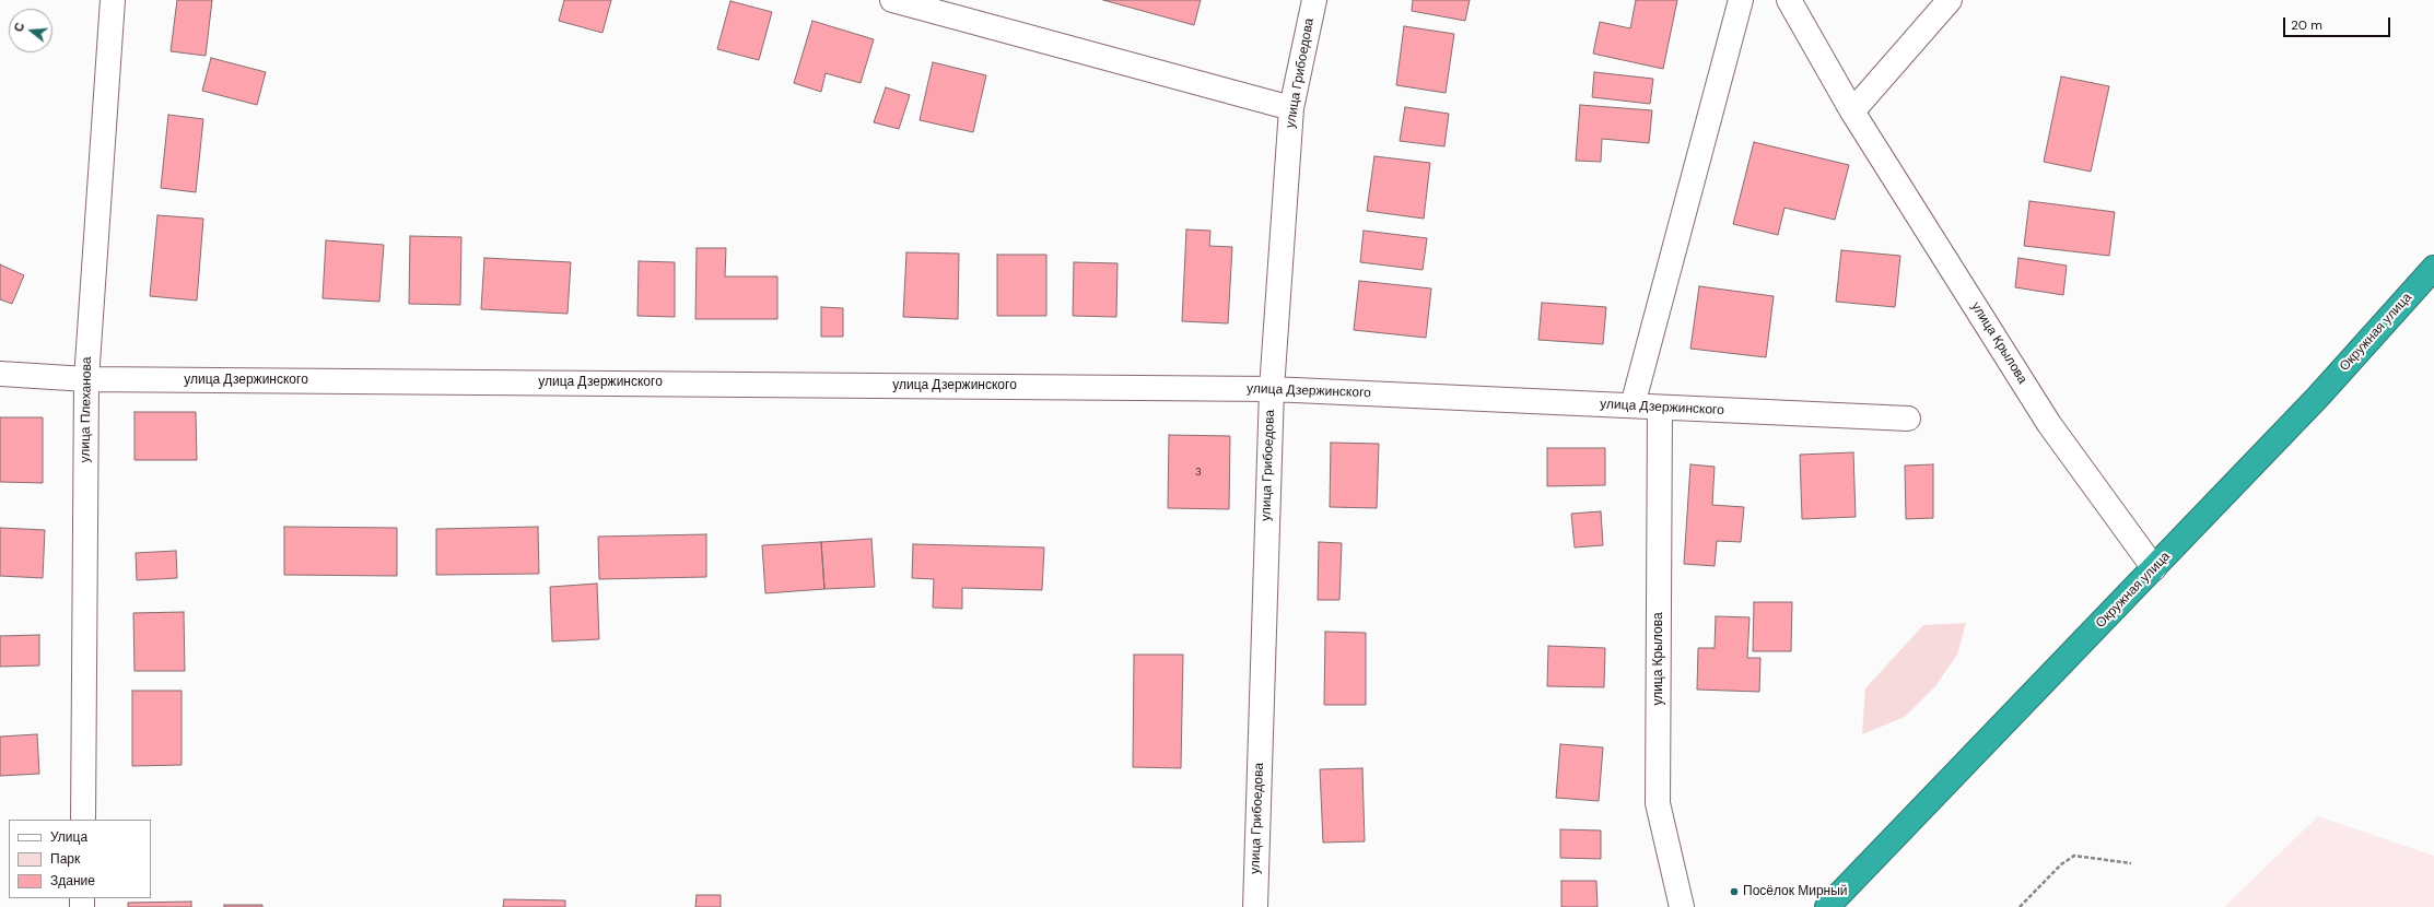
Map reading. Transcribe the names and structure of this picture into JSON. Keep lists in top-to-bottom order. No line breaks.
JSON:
{"streets":{"highway":["Окружная улица"],"street":["улица Грибоедова","улица Крылова","улица Дзержинского","улица Плеханова"]},"crossings":[["улица Грибоедова","улица Дзержинского"],["Окружная улица","улица Крылова"],["улица Крылова","улица Дзержинского"],["улица Дзержинского","улица Плеханова"]],"places":["Посёлок Мирный"],"house_numbers":["3"],"legend":["Улица","Парк","Здание"],"scale_bar":"20 m","north":"left"}
